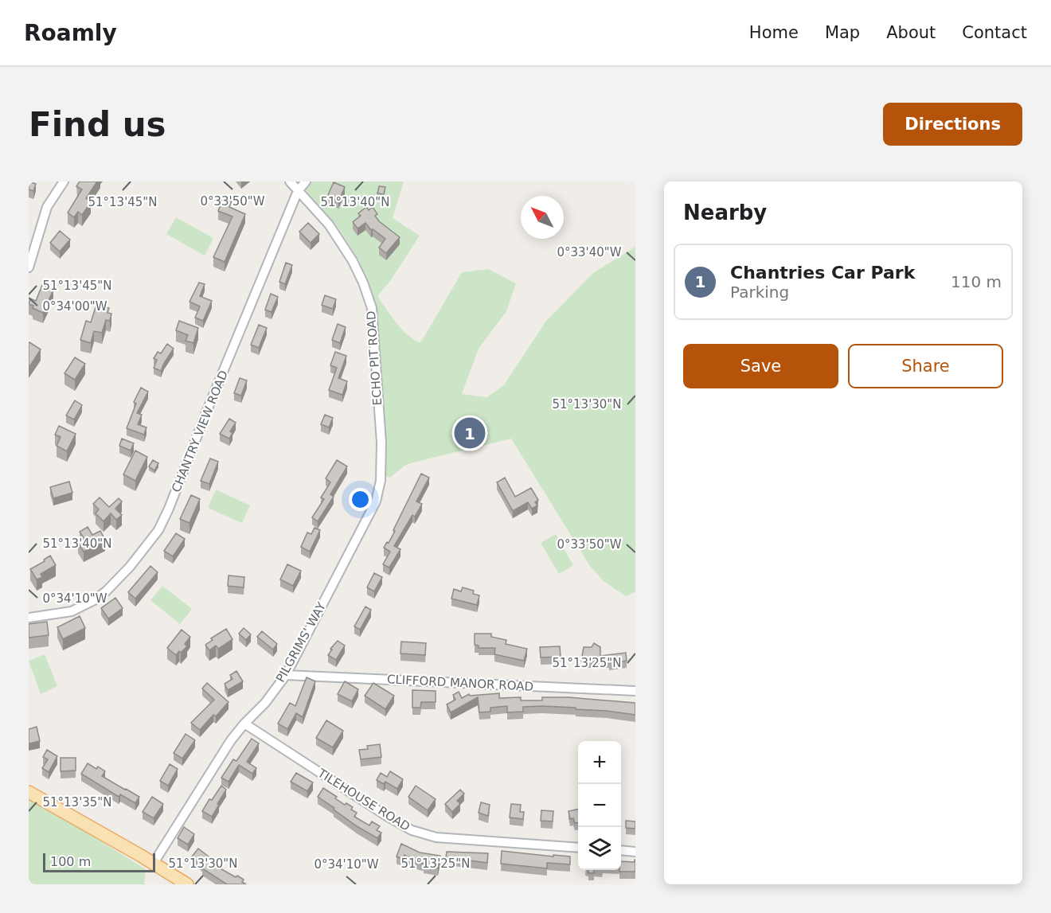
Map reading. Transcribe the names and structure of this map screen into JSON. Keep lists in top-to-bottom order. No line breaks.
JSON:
{"streets":{"street":["ECHO PIT ROAD","CHANTRY VIEW ROAD","PILGRIMS' WAY","CLIFFORD MANOR ROAD","TILEHOUSE ROAD"]},"crossings":[["ECHO PIT ROAD","CHANTRY VIEW ROAD"],["ECHO PIT ROAD","PILGRIMS' WAY"],["PILGRIMS' WAY","CLIFFORD MANOR ROAD"],["PILGRIMS' WAY","TILEHOUSE ROAD"]],"scale_bar":"100 m","north":"top left","page":{"header":"Roamly","nav":["Home","Map","About","Contact"],"buttons":["Directions",["Save","Share"]],"title":"Find us","heading":"Nearby","list":[{"mark":"1","name":"Chantries Car Park","note":"Parking","value":"110 m"}],"pins":"1","map_buttons":["+","−"],"scale":"100 m"},"coordinates":["0°33'50\"W","51°13'45\"N","51°13'40\"N","0°33'40\"W","0°34'00\"W","51°13'30\"N","0°34'10\"W","51°13'25\"N","51°13'35\"N"]}
